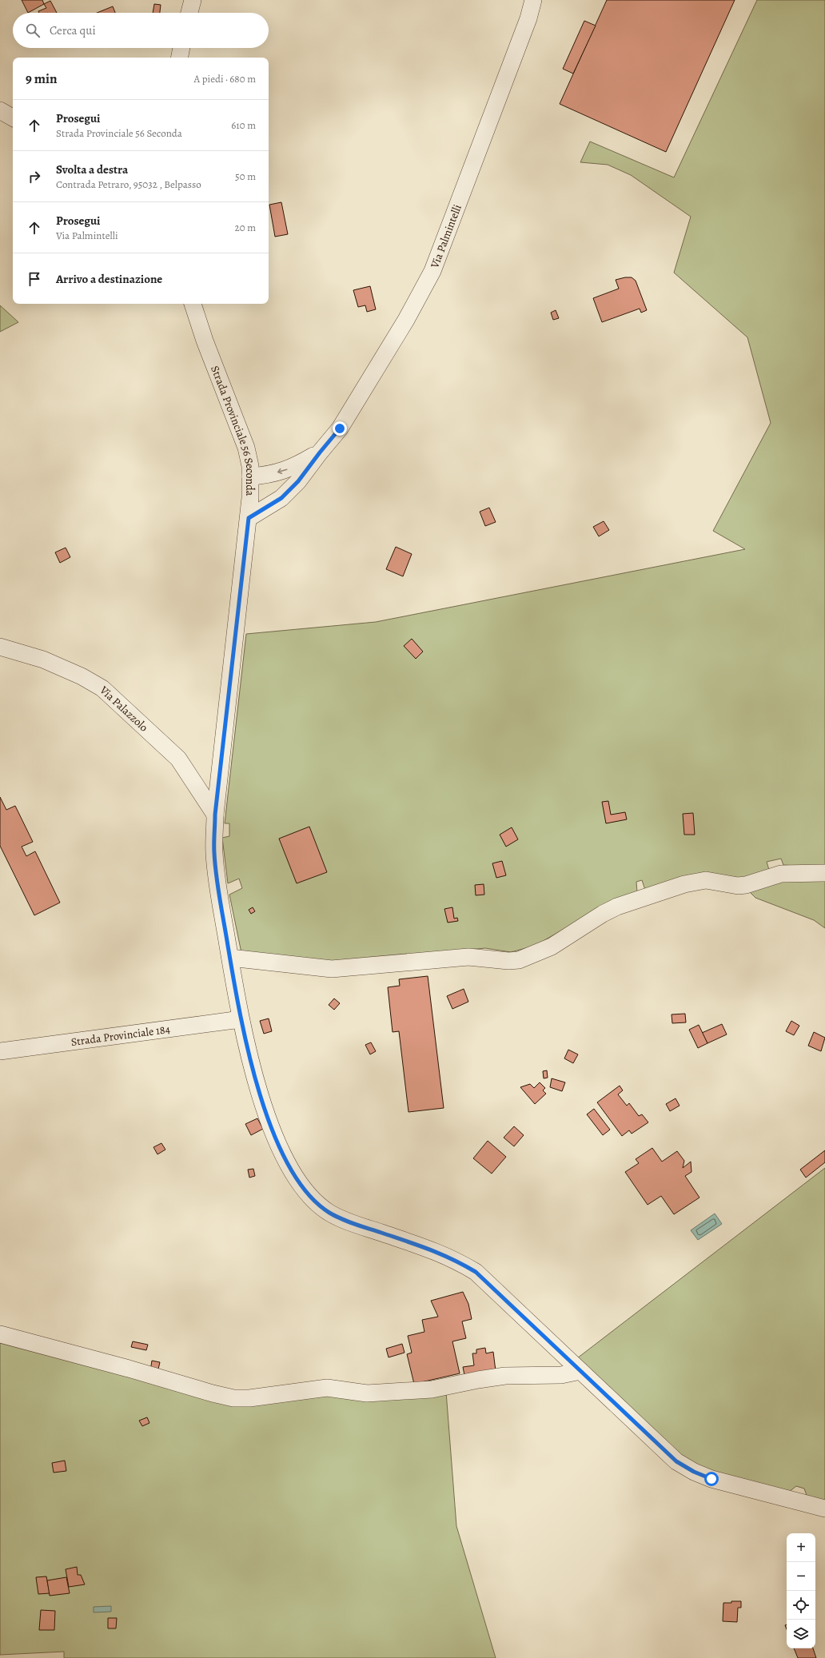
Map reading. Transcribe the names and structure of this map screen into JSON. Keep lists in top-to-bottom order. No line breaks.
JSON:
{"streets":{"street":["Via Palmintelli","Strada Provinciale 56 Seconda","Via Palazzolo","Strada Provinciale 184"]},"crossings":[["Via Palmintelli","Strada Provinciale 56 Seconda"],["Strada Provinciale 56 Seconda","Via Palazzolo"],["Strada Provinciale 56 Seconda","Strada Provinciale 184"]],"page":{"search":"Cerca qui","heading":["9 min","A piedi · 680 m"],"list":[["Prosegui","Strada Provinciale 56 Seconda","610 m"],["Svolta a destra","Contrada Petraro, 95032 , Belpasso","50 m"],["Prosegui","Via Palmintelli","20 m"],"Arrivo a destinazione"],"map_buttons":["+","−"]}}
